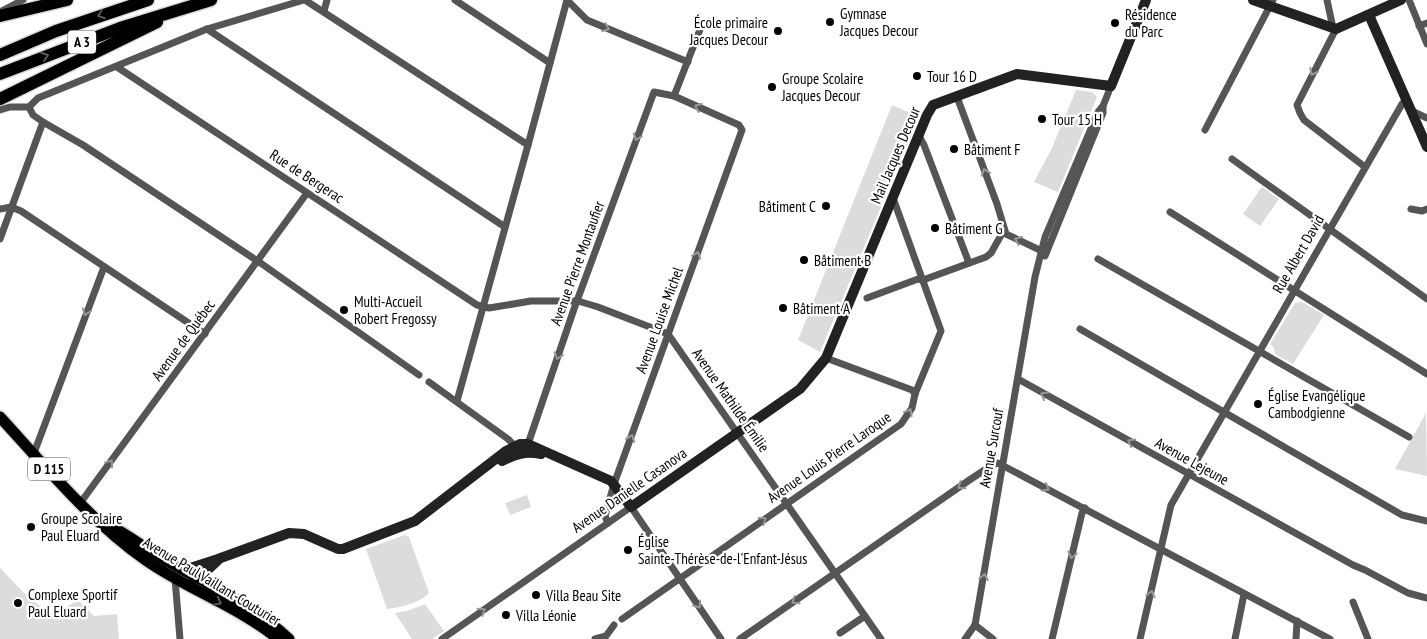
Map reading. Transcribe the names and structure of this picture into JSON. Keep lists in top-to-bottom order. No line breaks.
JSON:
{"streets":{"highway":["A 3"],"main road":["D 115","Avenue Paul Vaillant-Couturier"],"street":["Mail Jacques Decour","Rue de Bergerac","Rue Albert David","Avenue Pierre Montaufier","Avenue Louise Michel","Avenue de Québec","Avenue Mathilde Émilie","Avenue Surcouf","Avenue Louis Pierre Laroque","Avenue Lejeune","Avenue Danielle Casanova"]},"crossings":[["Mail Jacques Decour","Avenue Surcouf"],["Mail Jacques Decour","Avenue Louis Pierre Laroque"],["Mail Jacques Decour","Avenue Danielle Casanova"],["Rue de Bergerac","Avenue de Québec"],["Rue Albert David","Avenue Lejeune"],["Avenue Pierre Montaufier","Avenue Louise Michel"],["Avenue Louise Michel","Avenue Mathilde Émilie"],["Avenue Louise Michel","Avenue Danielle Casanova"],["Avenue de Québec","Avenue Paul Vaillant-Couturier"],["Avenue Mathilde Émilie","Avenue Louis Pierre Laroque"],["Avenue Mathilde Émilie","Avenue Danielle Casanova"],["Avenue Surcouf","Avenue Lejeune"]],"one_way":["Avenue Pierre Montaufier","Avenue Louise Michel","Avenue de Québec","Avenue Louis Pierre Laroque","Avenue Lejeune","Avenue Danielle Casanova"],"places":["Gymnase Jacques Decour","Résidence du Parc","École primaire Jacques Decour","Tour 16 D","Groupe Scolaire Jacques Decour","Tour 15 H","Bâtiment F","Bâtiment C","Bâtiment G","Bâtiment B","Bâtiment A","Multi-Accueil Robert Fregossy","Église Evangélique Cambodgienne","Groupe Scolaire Paul Eluard","Église Sainte-Thérèse-de-l'Enfant-Jésus","Villa Beau Site","Complexe Sportif Paul Eluard","Villa Léonie"]}
